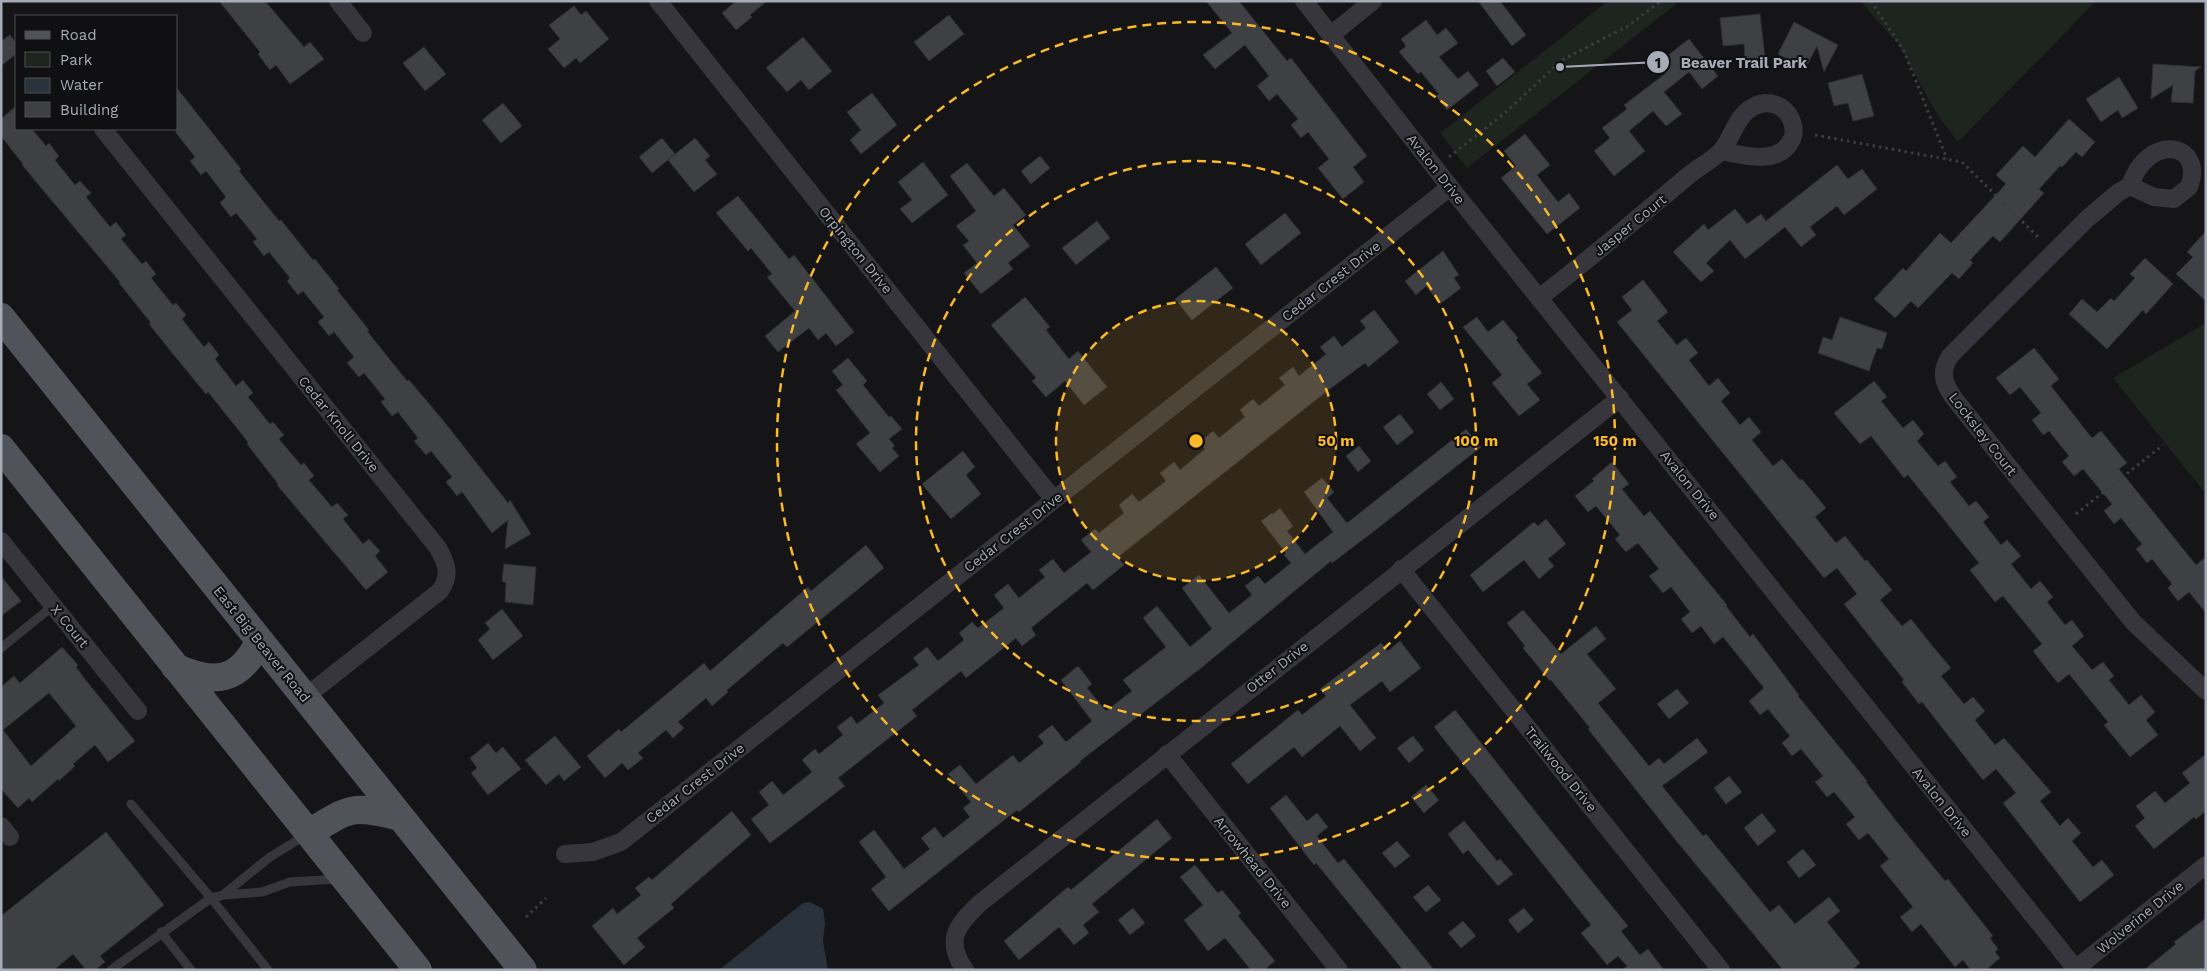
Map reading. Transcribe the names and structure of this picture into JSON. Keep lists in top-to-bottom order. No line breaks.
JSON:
{"streets":{"main road":["East Big Beaver Road"],"street":["Avalon Drive","Jasper Court","Orpington Drive","Cedar Crest Drive","Cedar Knoll Drive","Locksley Court","X Court","Otter Drive","Trailwood Drive","Arrowhead Drive","Wolverine Drive"]},"crossings":[["Avalon Drive","Jasper Court"],["Avalon Drive","Cedar Crest Drive"],["Avalon Drive","Otter Drive"],["Avalon Drive","Wolverine Drive"],["Orpington Drive","Cedar Crest Drive"],["Cedar Knoll Drive","East Big Beaver Road"],["Otter Drive","Trailwood Drive"],["Otter Drive","Arrowhead Drive"]],"places":["Beaver Trail Park"],"legend":["Road","Park","Water","Building"],"rings":["50 m","100 m","150 m"]}
